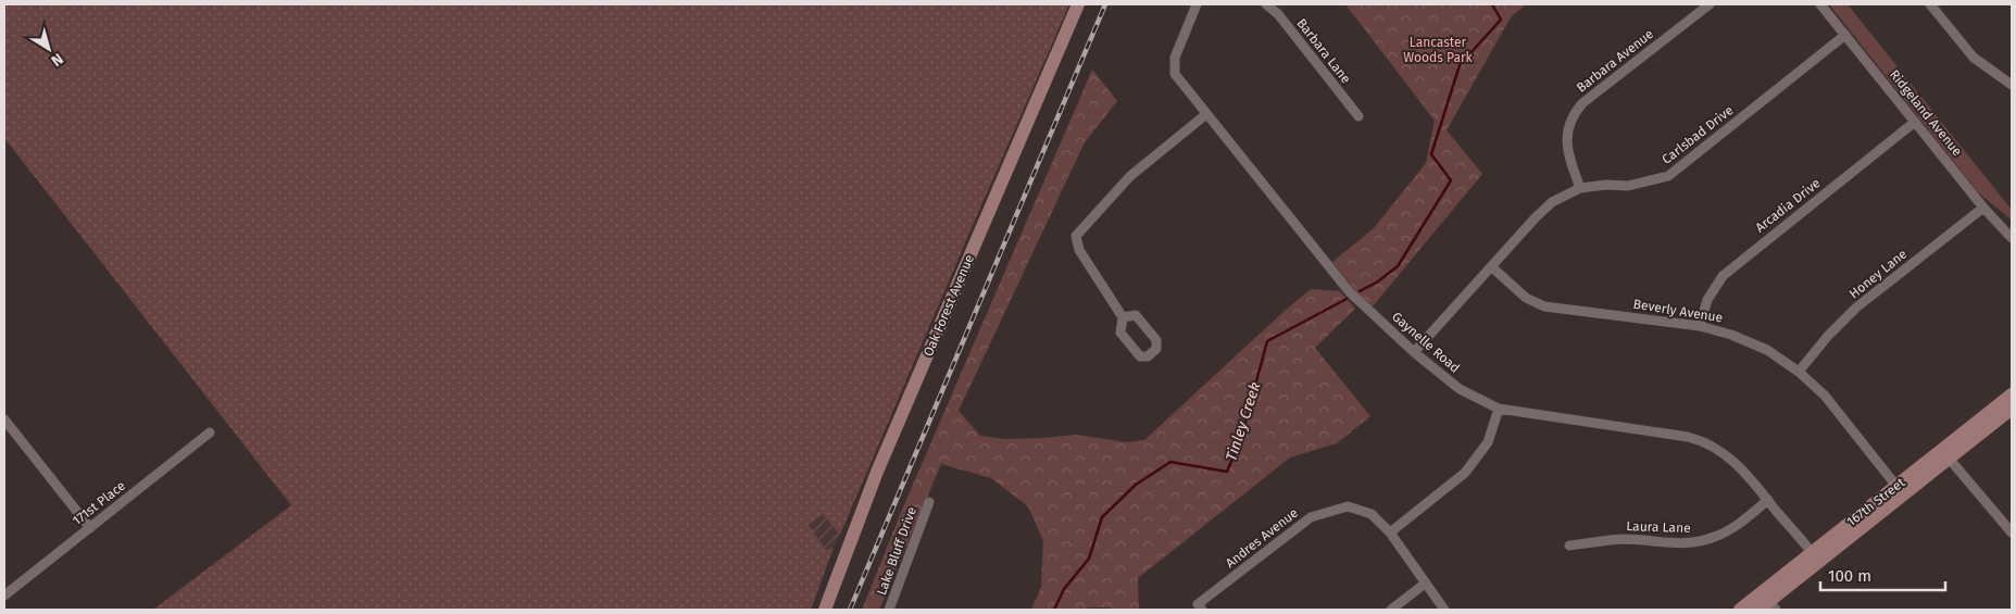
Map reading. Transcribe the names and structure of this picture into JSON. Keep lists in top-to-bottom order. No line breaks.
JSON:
{"streets":{"street":["Barbara Lane","Barbara Avenue","Ridgeland Avenue","Carlsbad Drive","Arcadia Drive","Honey Lane","Oak Forest Avenue","Beverly Avenue","Gaynelle Road","167th Street","171st Place","Laura Lane","Andres Avenue","Lake Bluff Drive"]},"crossings":[["Barbara Avenue","Carlsbad Drive"],["Ridgeland Avenue","Carlsbad Drive"],["Ridgeland Avenue","Arcadia Drive"],["Ridgeland Avenue","Honey Lane"],["Carlsbad Drive","Beverly Avenue"],["Carlsbad Drive","Gaynelle Road"],["Arcadia Drive","Beverly Avenue"],["Honey Lane","Beverly Avenue"],["Beverly Avenue","167th Street"],["Gaynelle Road","167th Street"],["Gaynelle Road","Laura Lane"]],"water":["Tinley Creek"],"parks":["Lancaster Woods Park"],"scale_bar":"100 m","north":"bottom right"}
